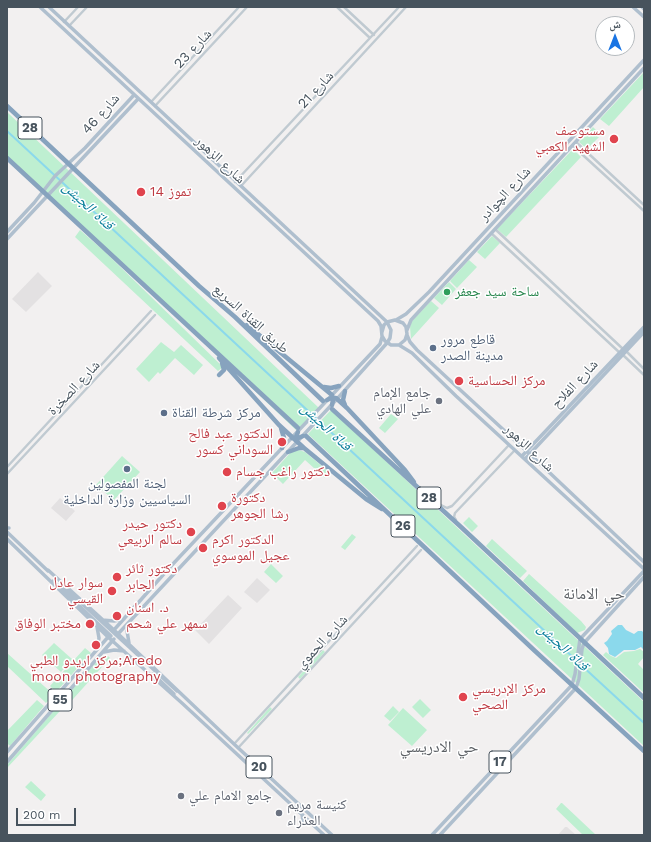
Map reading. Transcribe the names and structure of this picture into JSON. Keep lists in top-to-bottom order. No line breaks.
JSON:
{"streets":{"highway":["28","طريق القناة السريع","26"],"main road":["شارع 46","شارع الزهور","شارع الچوادر","شارع الفلاح","55","17","20"],"street":["شارع 23","شارع 21","شارع الصخرة","شارع الحموي"]},"crossings":[["شارع 23","شارع الزهور"],["شارع 21","شارع الزهور"],["شارع 46","شارع الزهور"],["شارع الزهور","شارع الچوادر"],["شارع الزهور","شارع الفلاح"],["شارع الحموي","20"],["55","20"]],"districts":["حي الامانة","حي الادريسي"],"water":["قناة الجيش"],"places":["مستوصف الشهيد الكعبي","14 تموز","ساحة سيد جعفر","قاطع مرور مدينة الصدر","مركز الحساسية","جامع الإمام علي الهادي","مركز شرطة القناة","الدكتور عبد فالح السوداني كسور","لجنة المفصولين السياسيين وزارة الداخلية","دكتور راغب جسام","دكتورة رشا الجوهر","دكتور حيدر سالم الربيعي","الدكتور اكرم عجيل الموسوي","دكتور ثائر الجابر","سوار عادل القيسي","د. اسنان سمهر علي شحم","مختبر الوفاق","مركز اريدو الطبي;Aredo moon photography","مركز الإدريسي الصحي","جامع الامام علي","كنيسة مريم العذراء"],"scale_bar":"200 m","north":"top"}
